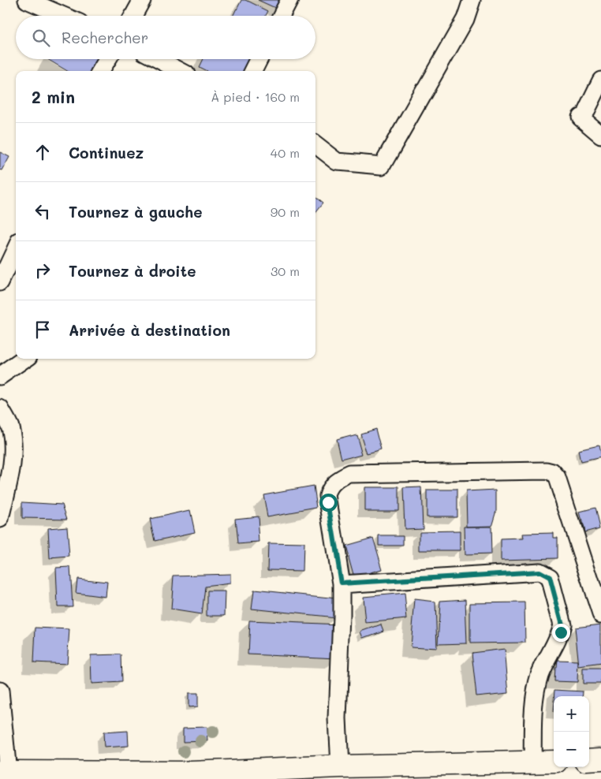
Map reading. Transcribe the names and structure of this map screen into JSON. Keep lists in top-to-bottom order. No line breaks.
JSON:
{"page":{"search":"Rechercher","heading":["2 min","À pied · 160 m"],"list":[["Continuez","40 m"],["Tournez à gauche","90 m"],["Tournez à droite","30 m"],"Arrivée à destination"],"map_buttons":["+","−"]}}
